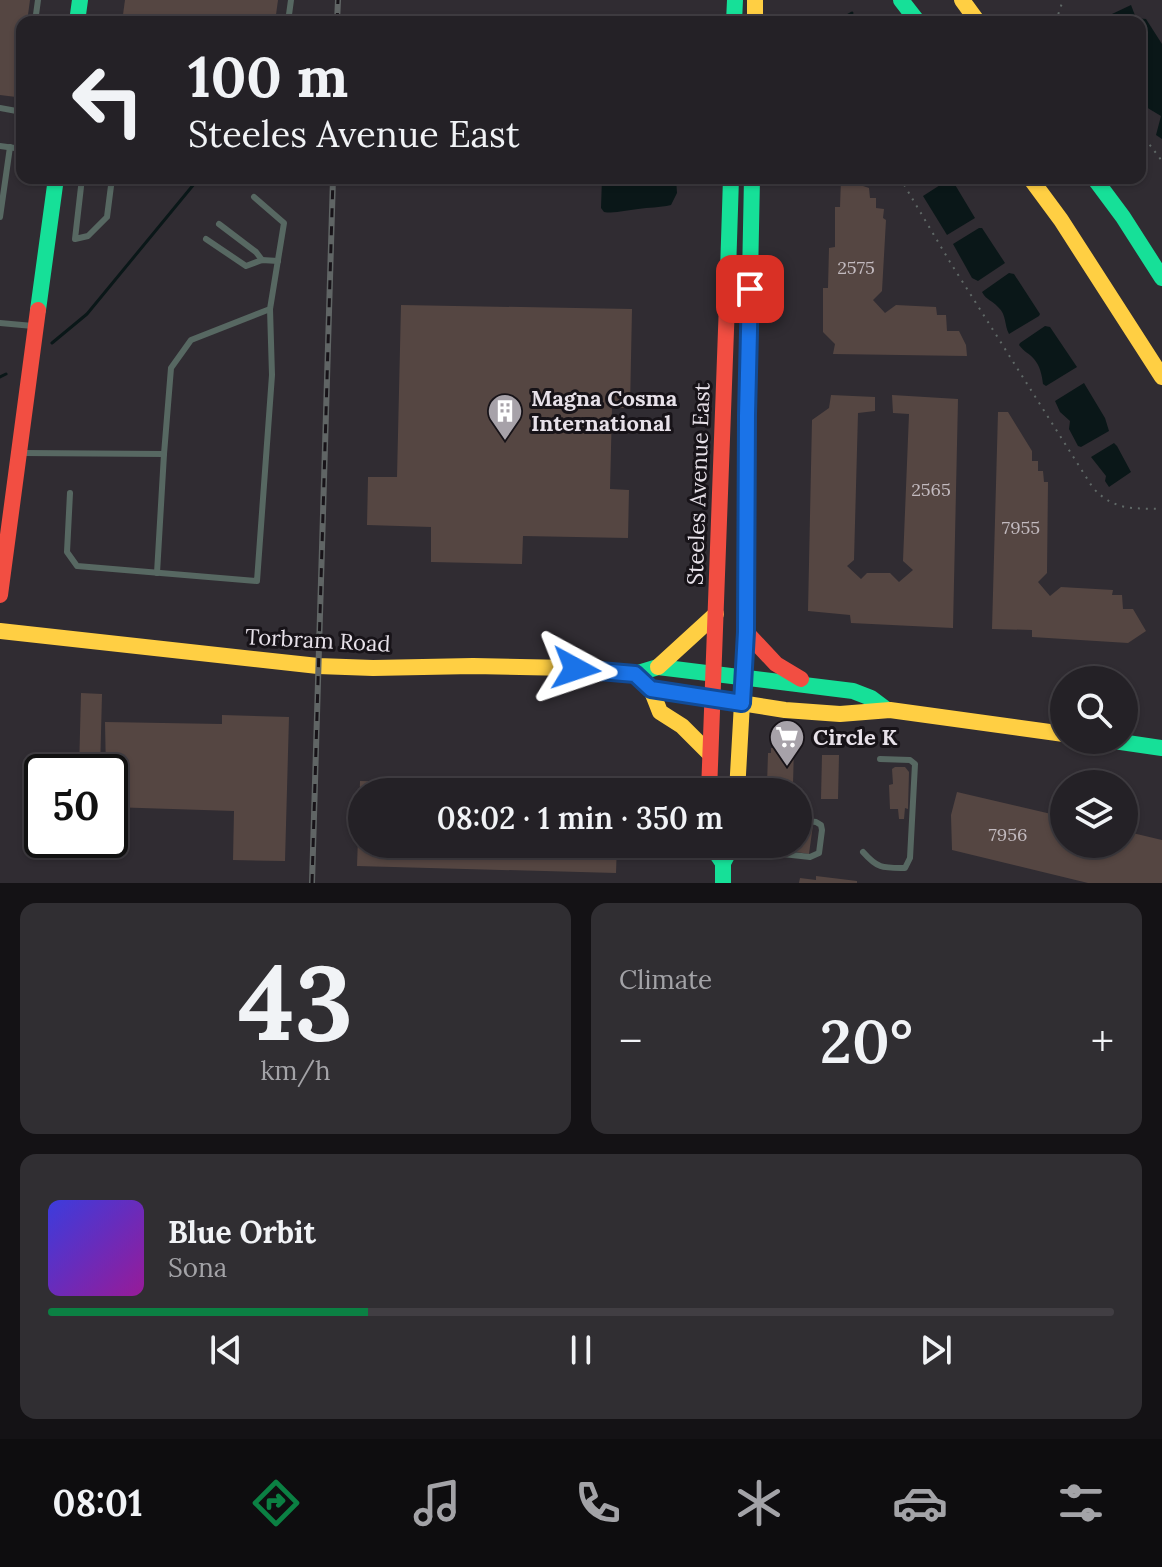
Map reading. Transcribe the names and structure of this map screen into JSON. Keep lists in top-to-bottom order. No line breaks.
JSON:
{"streets":{"main road":["Steeles Avenue East","Torbram Road"]},"crossings":[["Steeles Avenue East","Torbram Road"]],"places":{"building":["Magna Cosma International"],"supermarket":["Circle K"]},"house_numbers":["2575","2565","7955","7956"],"page":{"turn":["100 m","Steeles Avenue East"],"limit":"50","trip":"08:02 · 1 min · 350 m","tile":[["43","km/h"],"Climate"],"heat":["−","20°","+"],"song":["Blue Orbit","Sona"],"tabs":"08:01"}}
